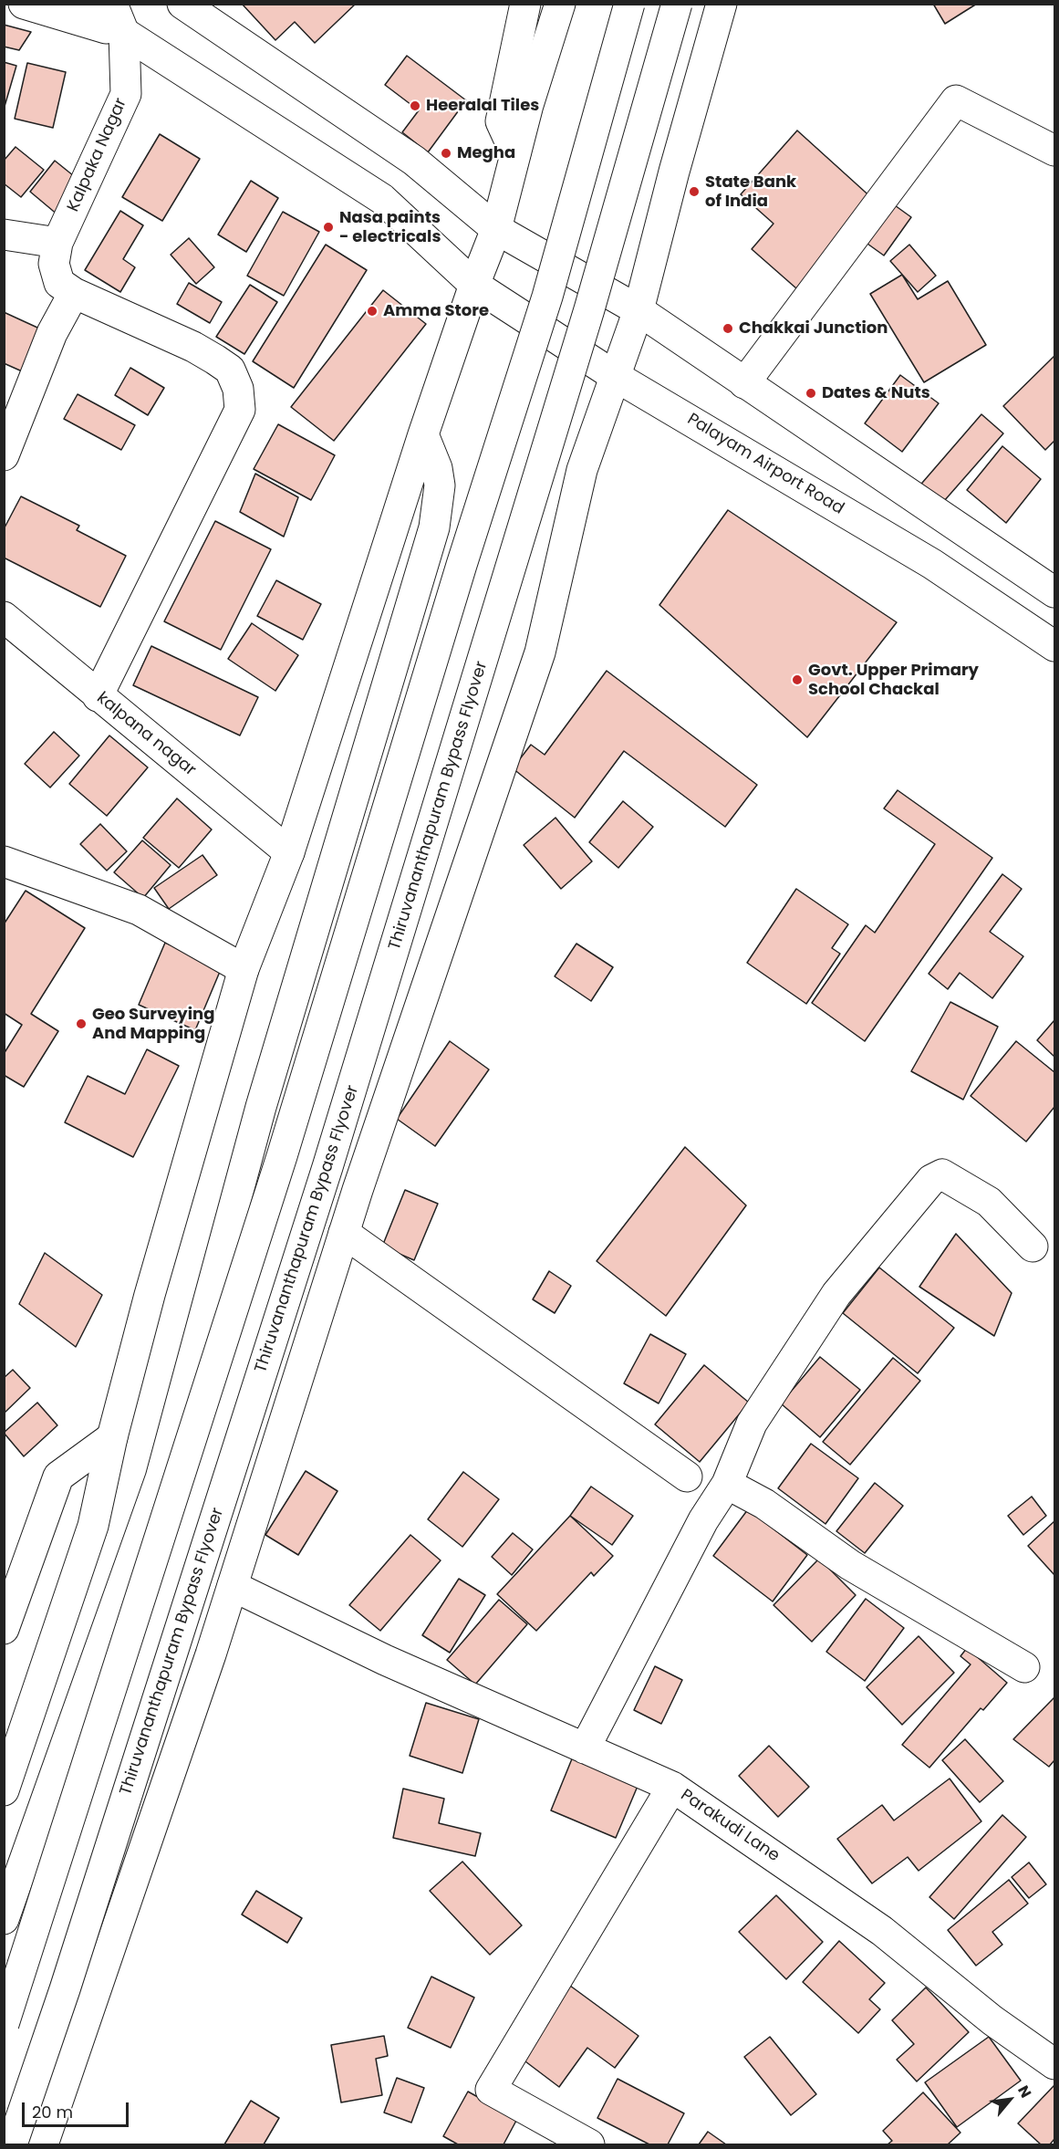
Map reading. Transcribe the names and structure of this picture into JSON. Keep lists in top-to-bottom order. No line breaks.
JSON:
{"streets":{"main road":["Kalpaka Nagar","Palayam Airport Road","kalpana nagar","Thiruvananthapuram Bypass Flyover","Parakudi Lane"]},"crossings":[["Kalpaka Nagar","Palayam Airport Road"]],"places":["Heeralal Tiles","Megha","State Bank of India","Nasa paints - electricals","Amma Store","Chakkai Junction","Dates & Nuts","Govt. Upper Primary School Chackal","Geo Surveying And Mapping"],"scale_bar":"20 m","north":"top right"}
